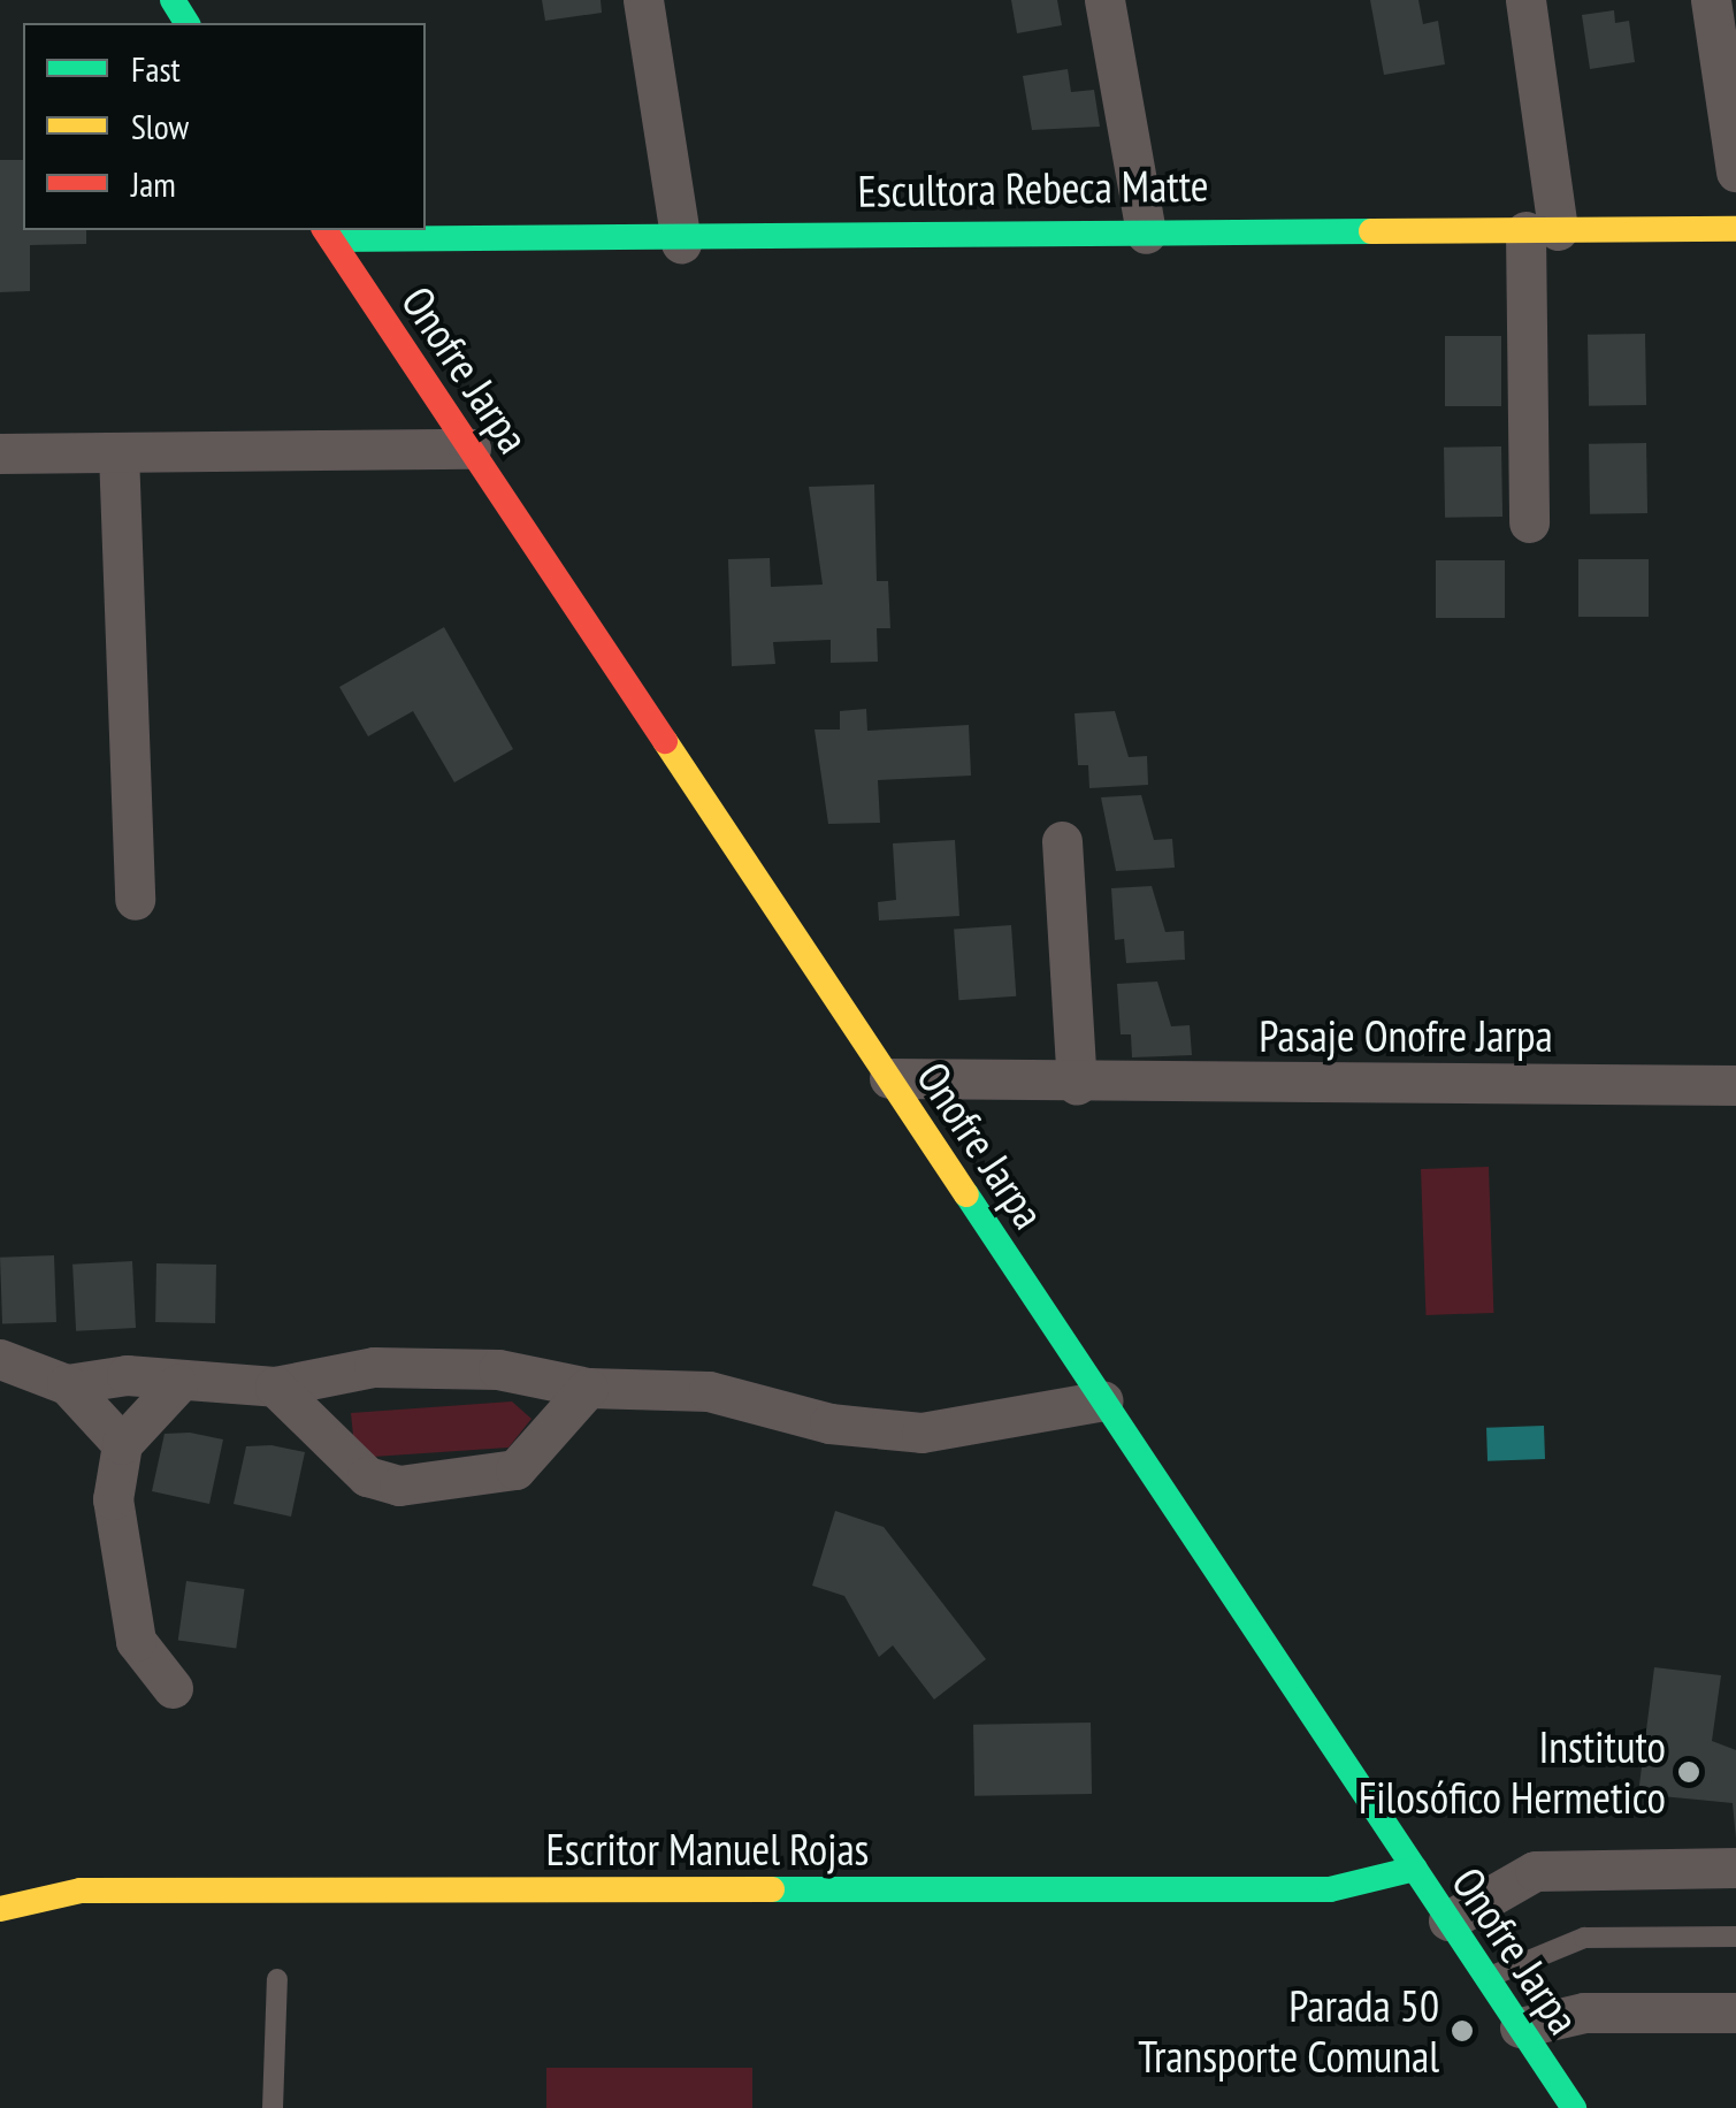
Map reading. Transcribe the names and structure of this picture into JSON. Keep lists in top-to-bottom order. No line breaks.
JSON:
{"streets":{"street":["Escultora Rebeca Matte","Onofre Jarpa","Pasaje Onofre Jarpa","Escritor Manuel Rojas"]},"crossings":[["Escultora Rebeca Matte","Onofre Jarpa"],["Onofre Jarpa","Pasaje Onofre Jarpa"],["Onofre Jarpa","Escritor Manuel Rojas"]],"places":["Instituto Filosófico Hermetico","Parada 50 Transporte Comunal"],"legend":["Fast","Slow","Jam"]}
